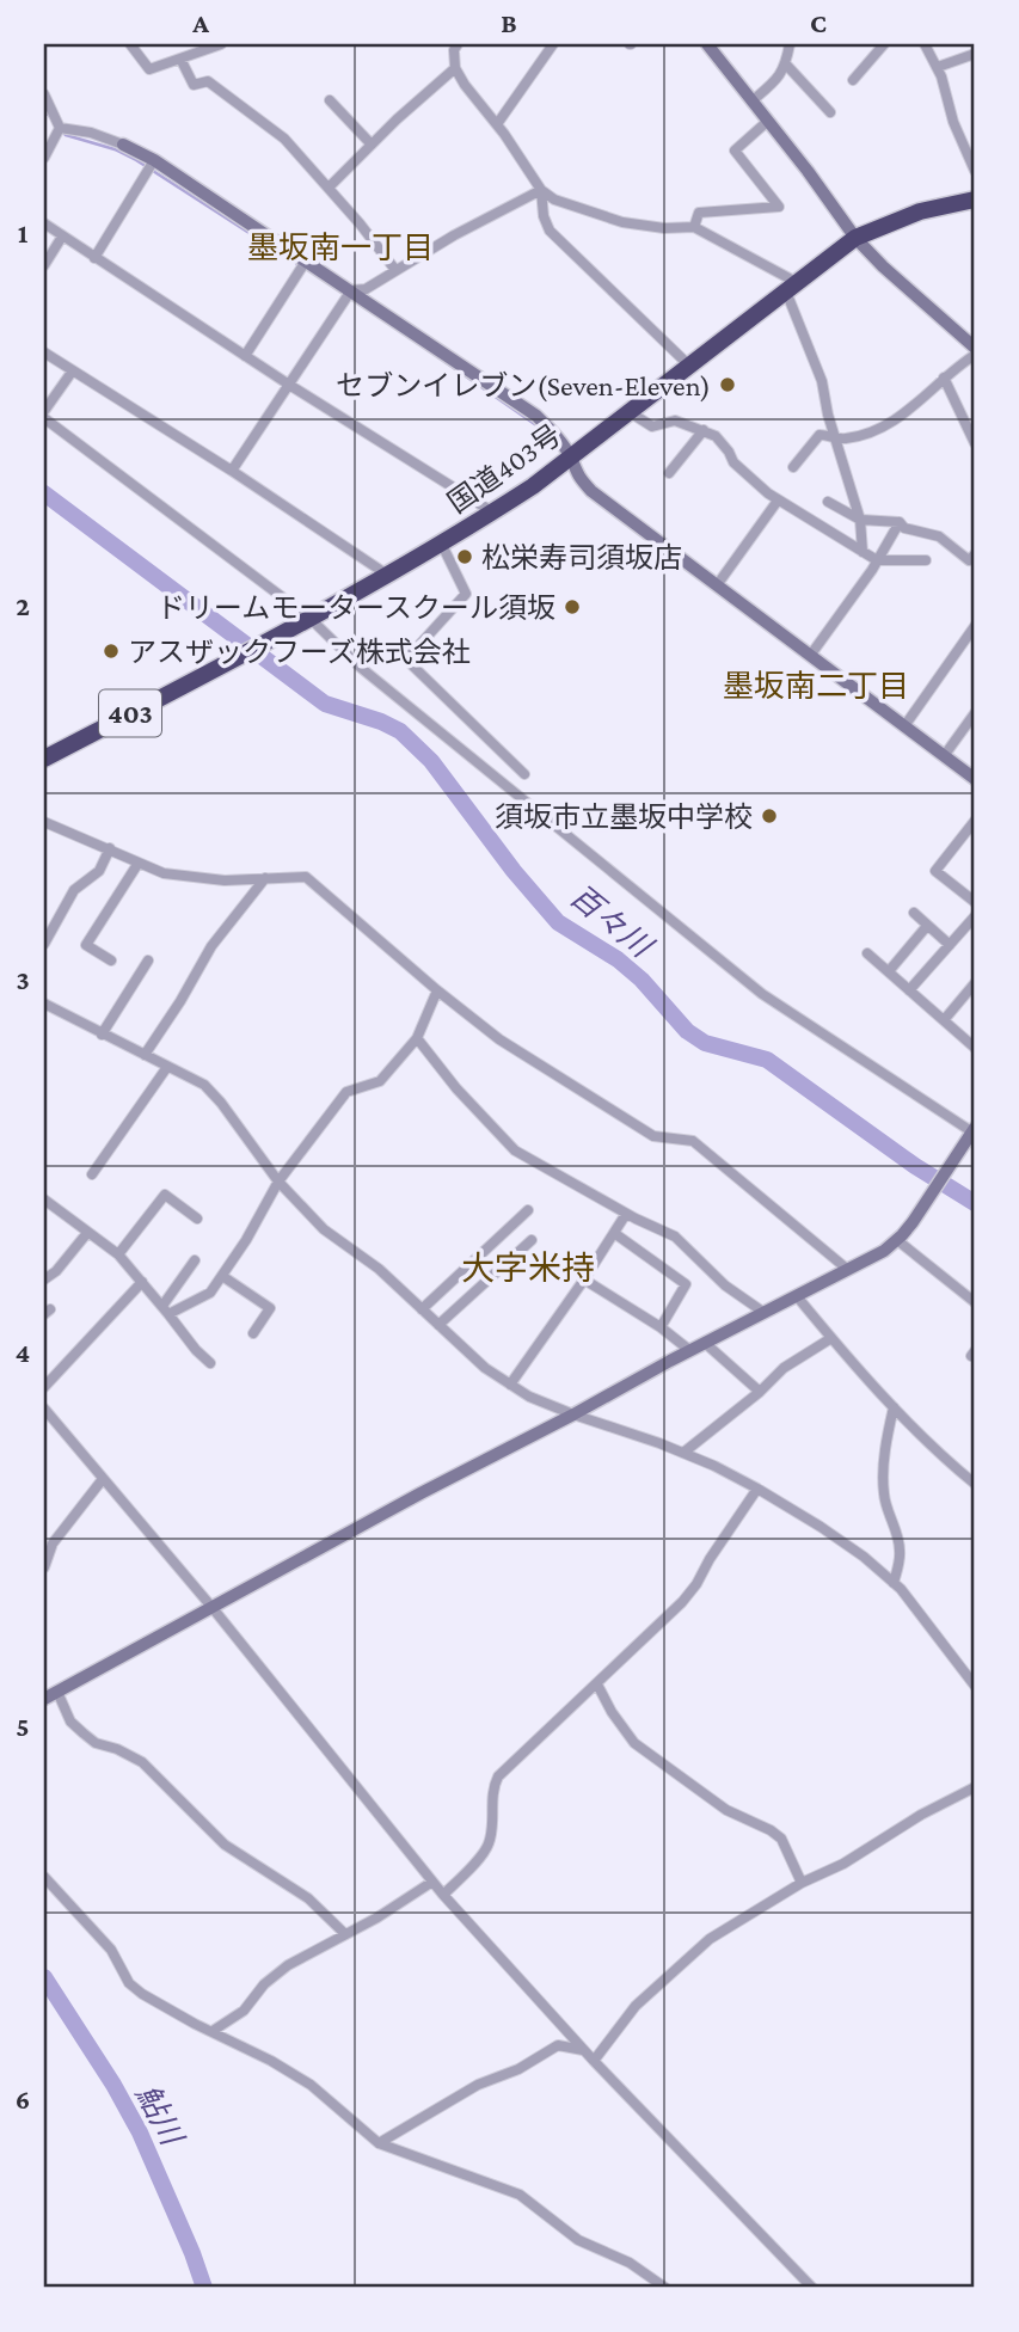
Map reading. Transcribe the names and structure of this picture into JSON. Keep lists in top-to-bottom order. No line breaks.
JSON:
{"streets":{"highway":["国道403号","403"]},"districts":["墨坂南一丁目","墨坂南二丁目","大字米持"],"water":["百々川","鮎川"],"places":["セブンイレブン(Seven-Eleven)","松栄寿司須坂店","ドリームモータースクール須坂","アスザックフーズ株式会社","須坂市立墨坂中学校"],"grid":{"columns":["A","B","C"],"rows":["1","2","3","4","5","6"]}}
